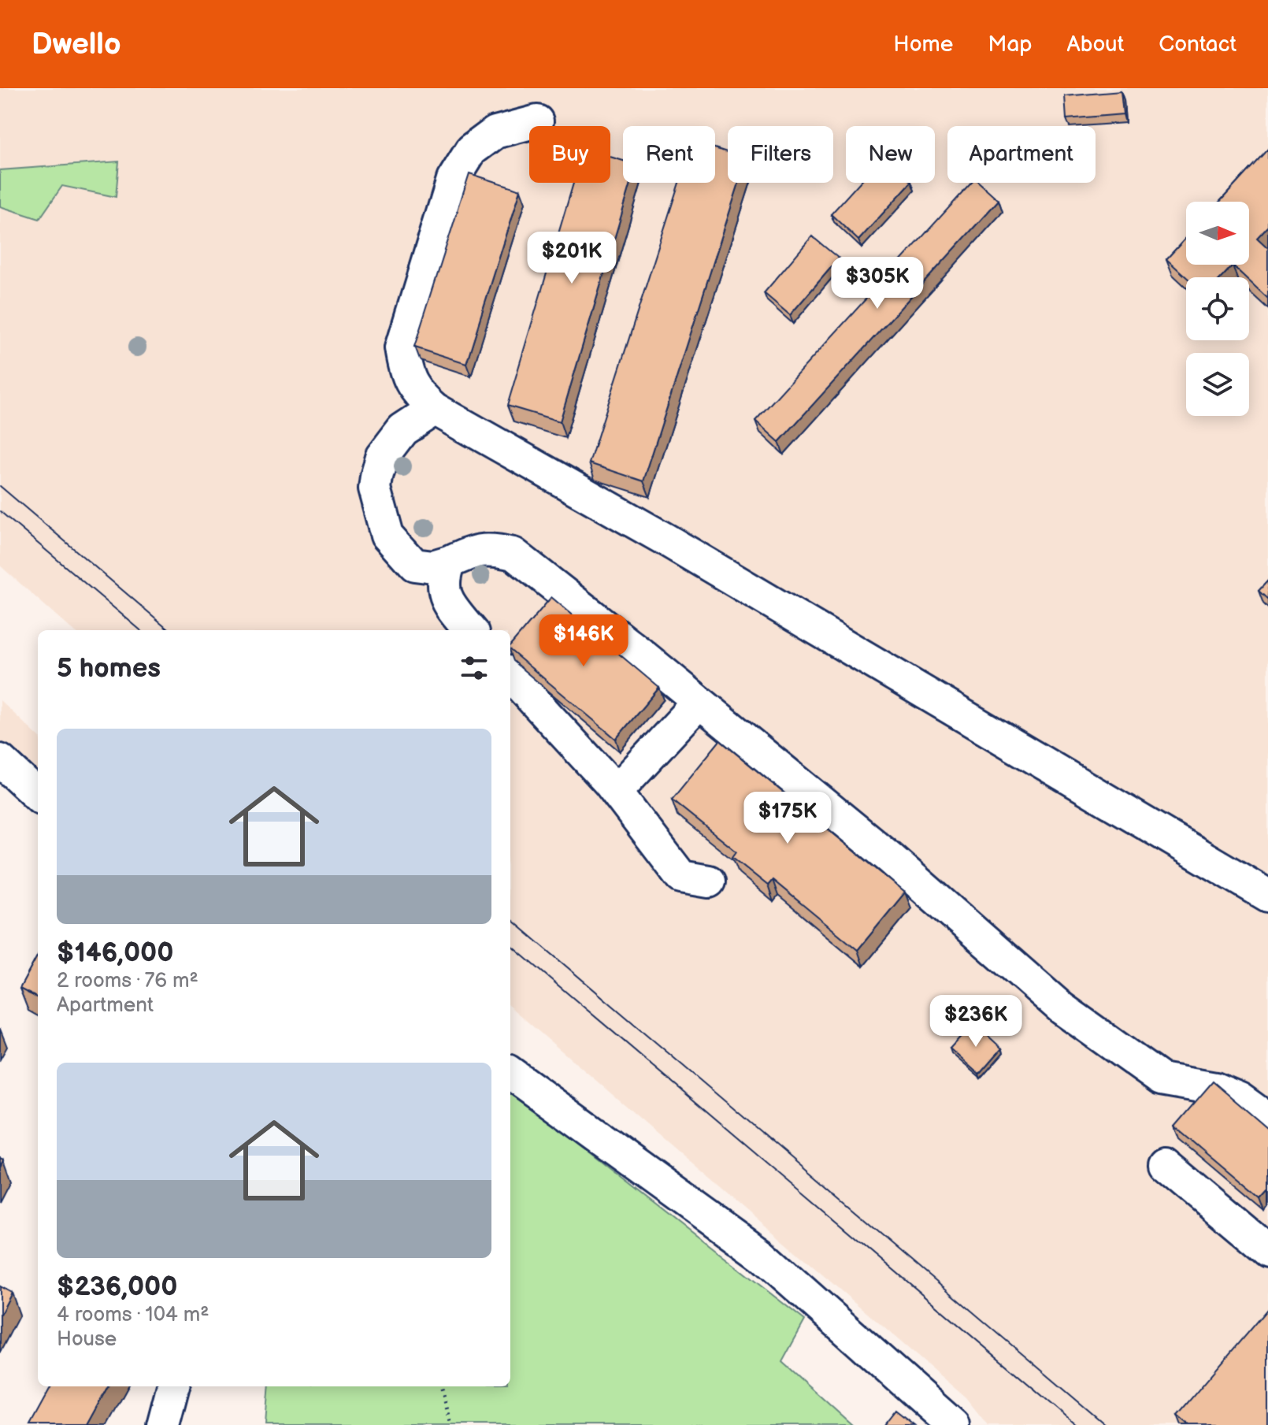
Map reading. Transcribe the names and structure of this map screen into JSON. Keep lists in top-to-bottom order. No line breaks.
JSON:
{"north":"right","page":{"header":"Dwello","nav":["Home","Map","About","Contact"],"chip":["Buy","Rent","Filters","New","Apartment"],"price":["$201K","$305K","$146K","$175K","$236K"],"heading":"5 homes","list":[{"name":"$146,000","note":"2 rooms · 76 m² · Apartment"},{"name":"$236,000","note":"4 rooms · 104 m² · House"}]}}
